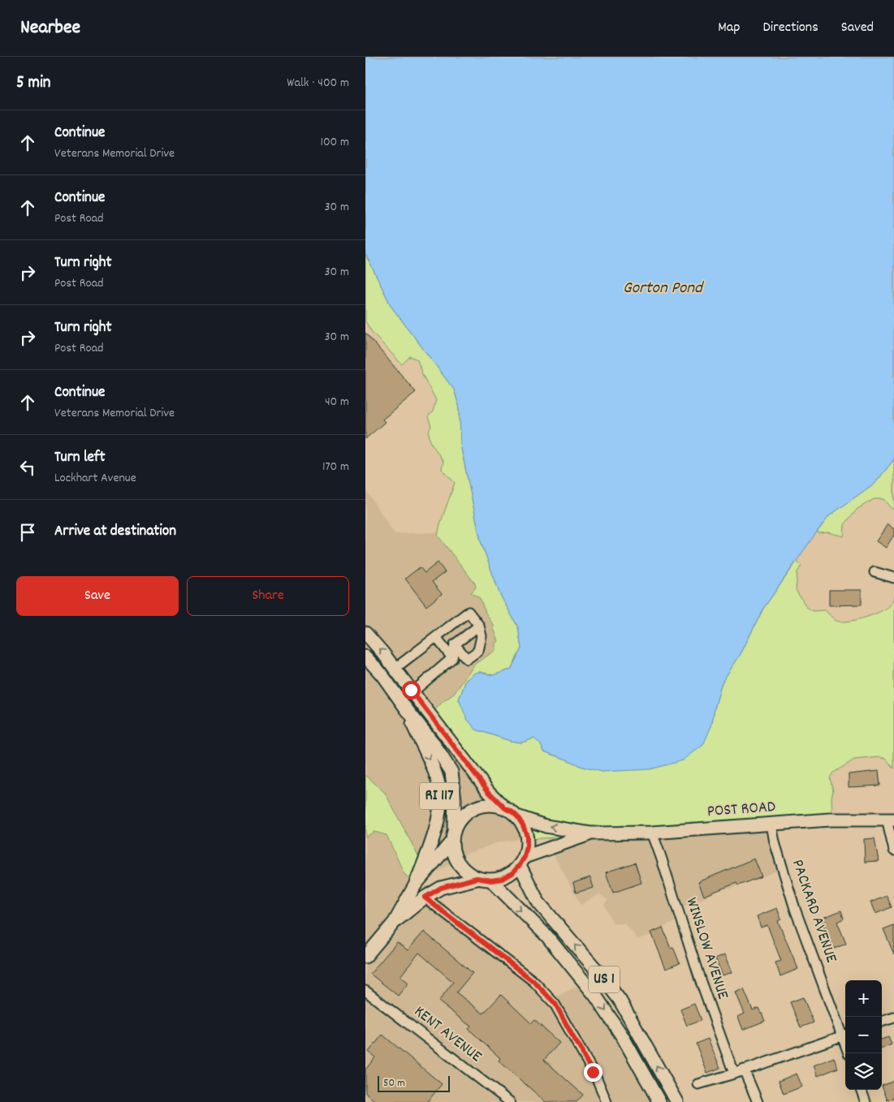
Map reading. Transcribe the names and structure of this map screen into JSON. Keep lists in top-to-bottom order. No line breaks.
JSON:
{"streets":{"main road":["RI 117","POST ROAD","US 1"],"street":["PACKARD AVENUE","WINSLOW AVENUE","KENT AVENUE"]},"crossings":[["RI 117","POST ROAD"],["RI 117","US 1"],["POST ROAD","PACKARD AVENUE"],["POST ROAD","WINSLOW AVENUE"],["POST ROAD","US 1"]],"water":["Gorton Pond"],"scale_bar":"50 m","page":{"header":"Nearbee","nav":["Map","Directions","Saved"],"heading":["5 min","Walk · 400 m"],"list":[["Continue","Veterans Memorial Drive","100 m"],["Continue","Post Road","30 m"],["Turn right","Post Road","30 m"],["Turn right","Post Road","30 m"],["Continue","Veterans Memorial Drive","40 m"],["Turn left","Lockhart Avenue","170 m"],"Arrive at destination"],"buttons":["Save","Share"],"map_buttons":["+","−"],"scale":"50 m"}}
